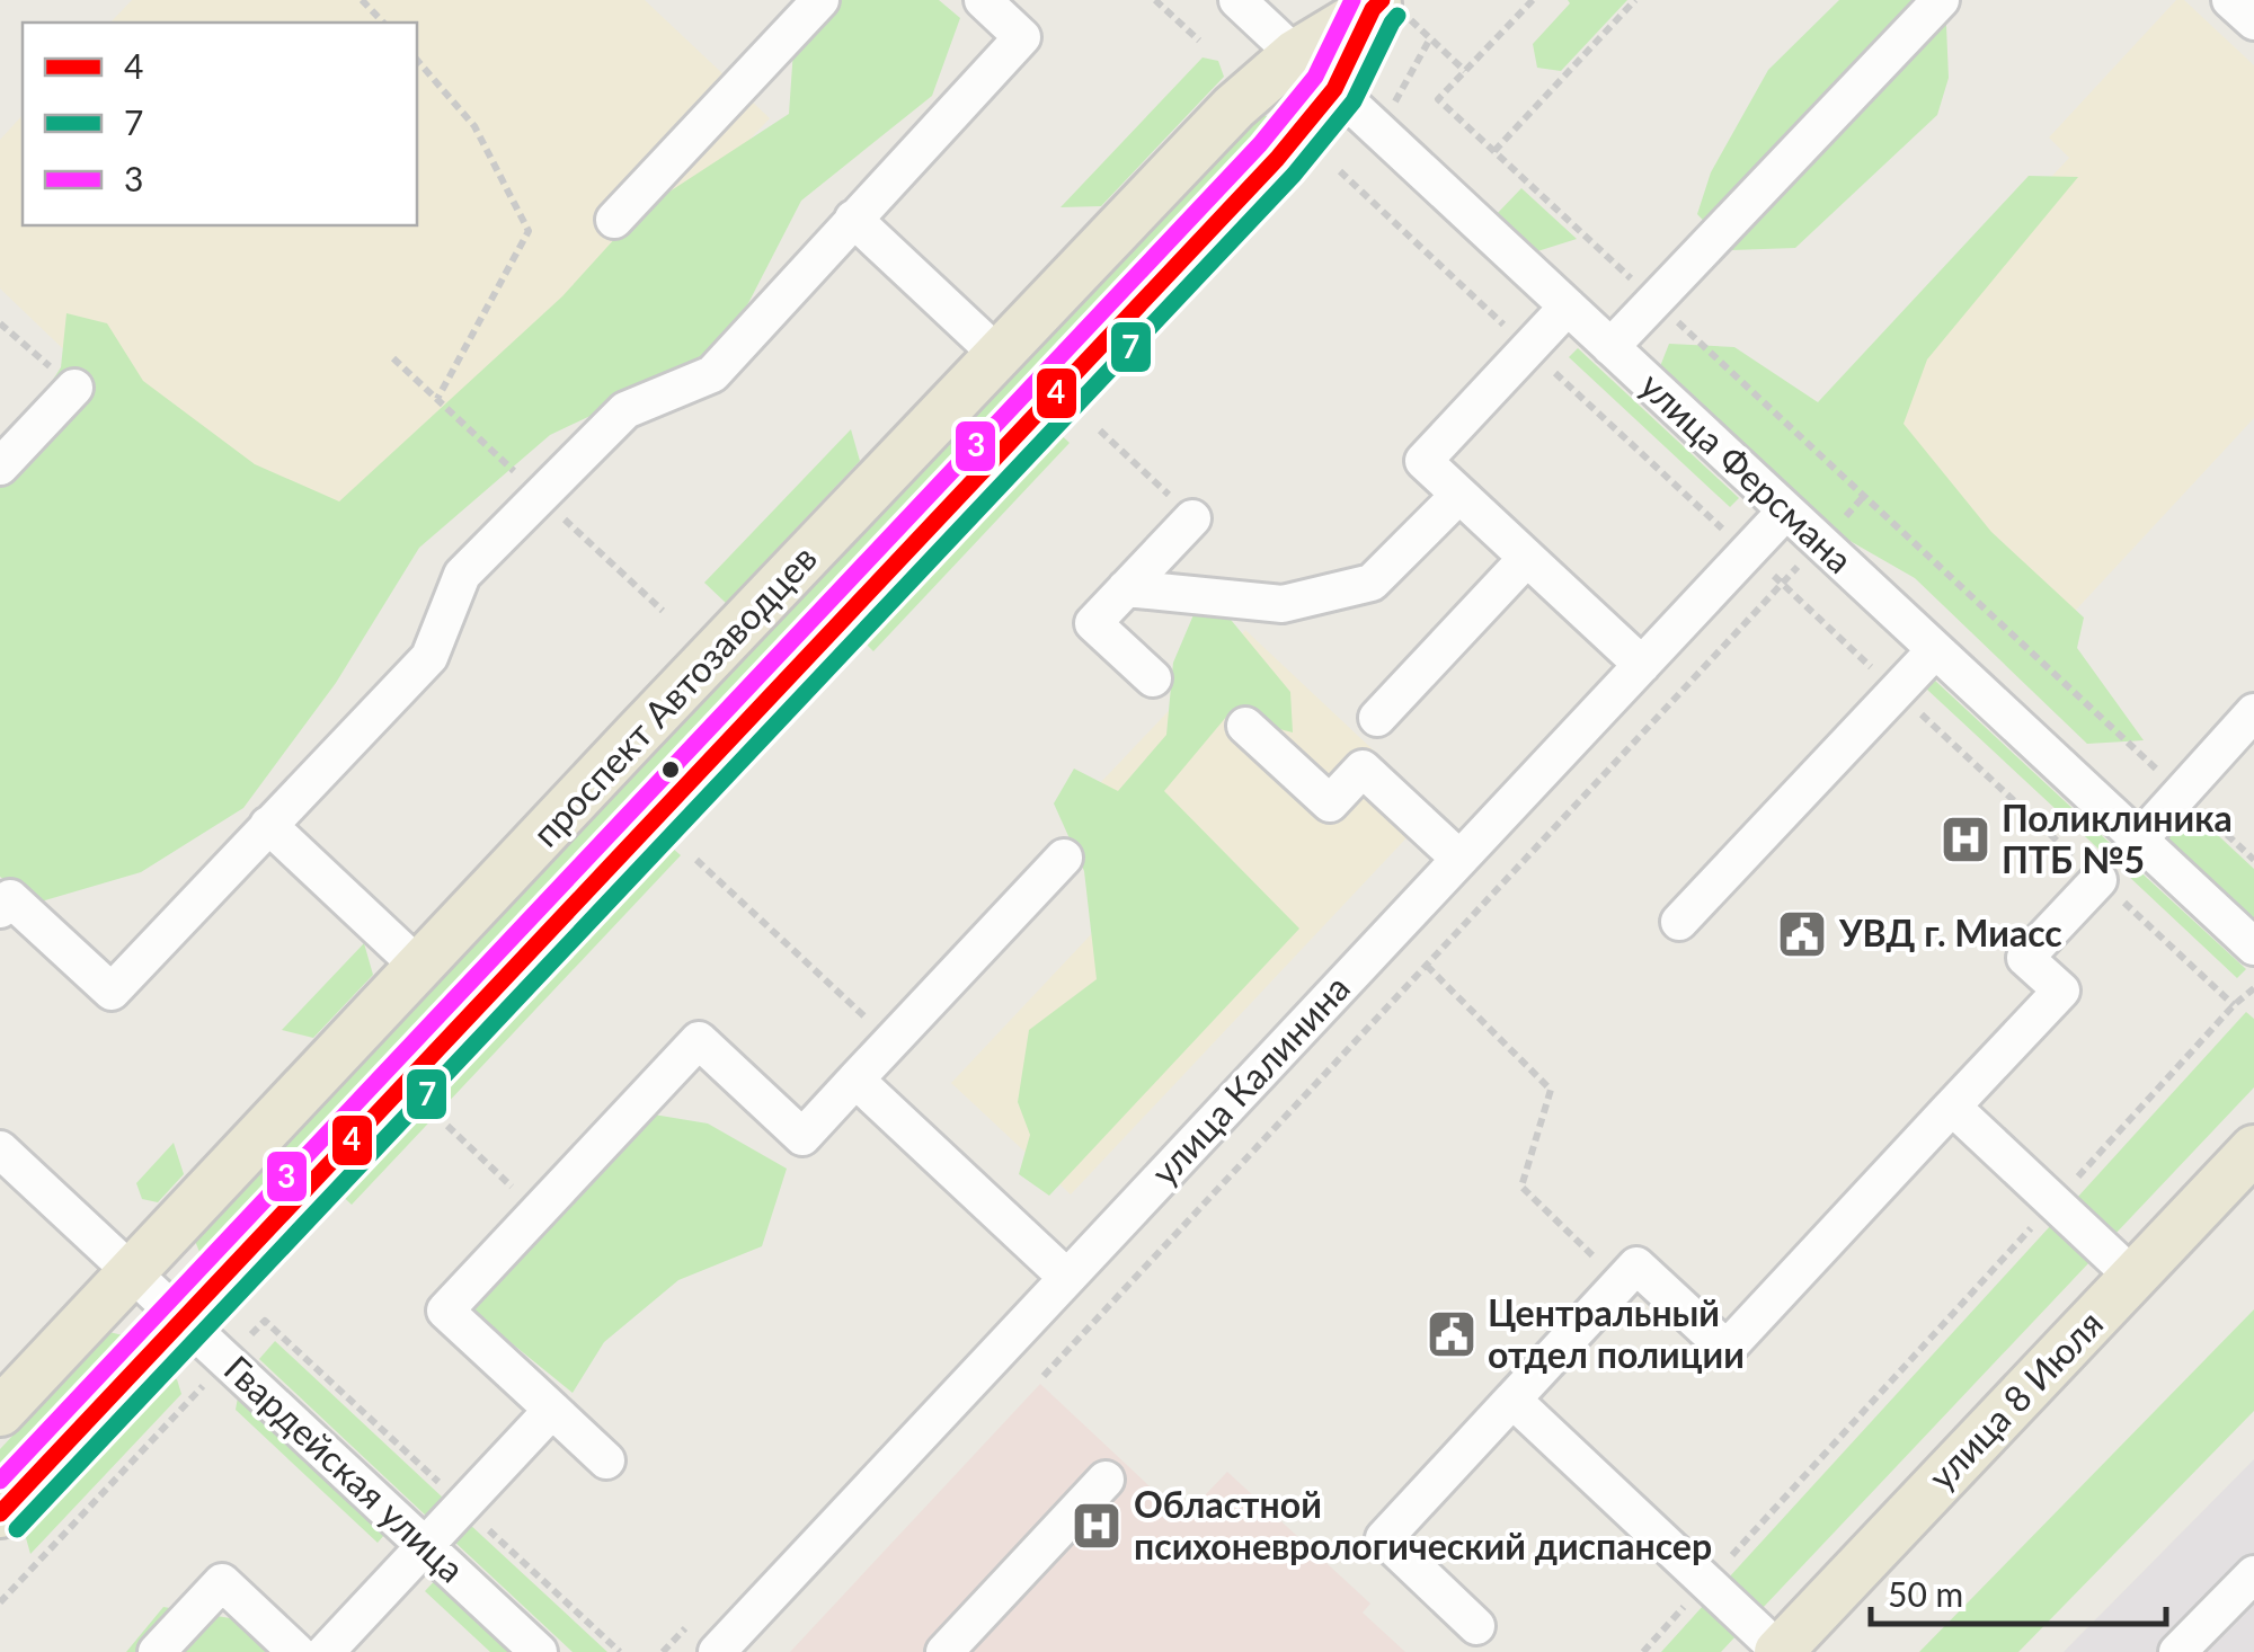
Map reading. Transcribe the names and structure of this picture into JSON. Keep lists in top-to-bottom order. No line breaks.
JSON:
{"streets":{"main road":["улица Ферсмана","проспект Автозаводцев","улица 8 Июля"],"street":["улица Калинина","Гвардейская улица"]},"crossings":[["улица Ферсмана","проспект Автозаводцев"],["улица Ферсмана","улица Калинина"],["проспект Автозаводцев","Гвардейская улица"]],"places":{"hospital":["Поликлиника ПТБ №5","Областной психоневрологический диспансер"],"public building":["УВД г. Миасс","Центральный отдел полиции"]},"lines":["transit line 4","transit line 3","transit line 7"],"legend":["4","7","3"],"scale_bar":"50 m"}
